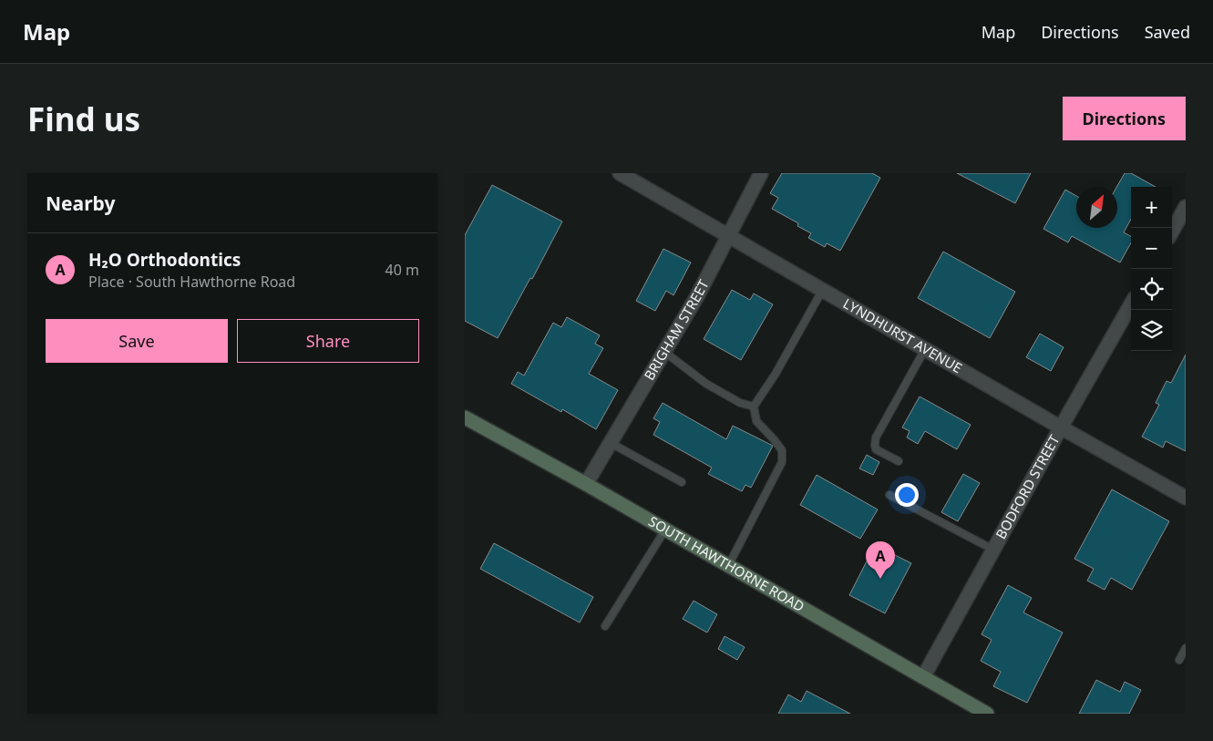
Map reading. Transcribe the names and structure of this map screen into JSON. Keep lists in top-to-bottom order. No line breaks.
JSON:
{"streets":{"main road":["SOUTH HAWTHORNE ROAD"],"street":["BRIGHAM STREET","LYNDHURST AVENUE","BODFORD STREET"]},"crossings":[["BRIGHAM STREET","LYNDHURST AVENUE"],["BRIGHAM STREET","SOUTH HAWTHORNE ROAD"],["LYNDHURST AVENUE","BODFORD STREET"],["BODFORD STREET","SOUTH HAWTHORNE ROAD"]],"north":"top right","page":{"header":"Map","nav":["Map","Directions","Saved"],"buttons":["Directions",["Save","Share"]],"title":"Find us","heading":"Nearby","map_buttons":["+","−"],"list":[{"mark":"A","name":"H₂O Orthodontics","note":"Place · South Hawthorne Road","value":"40 m"}],"pins":"A"}}
